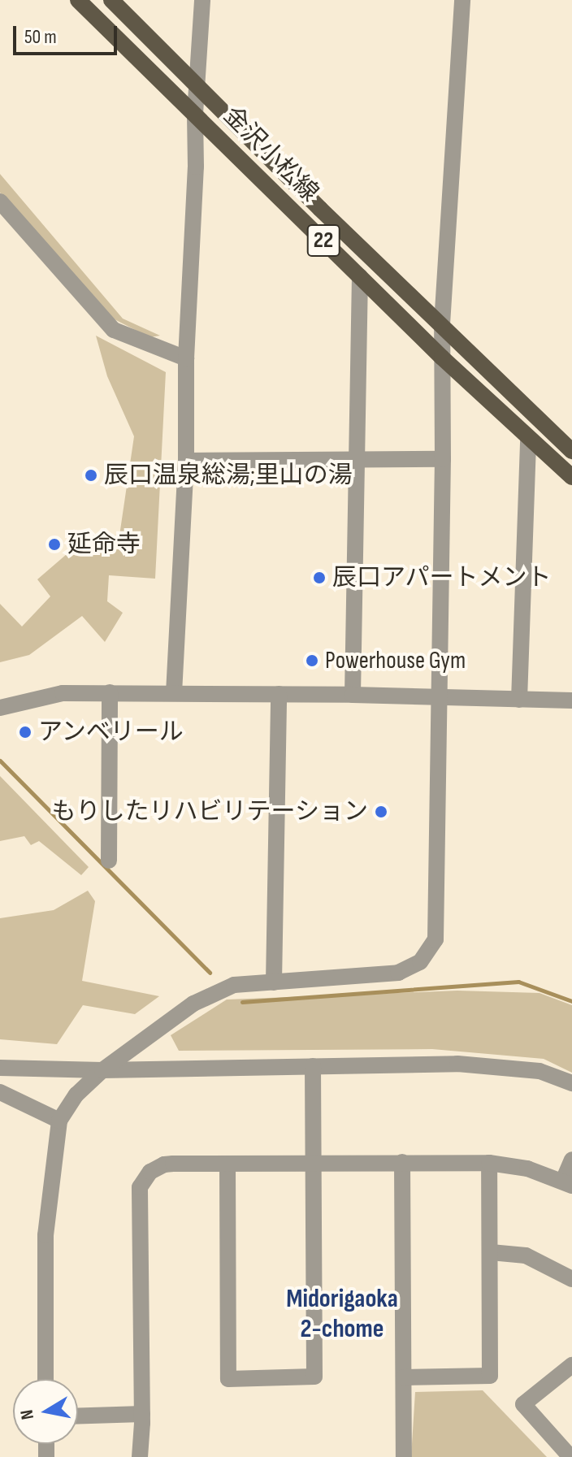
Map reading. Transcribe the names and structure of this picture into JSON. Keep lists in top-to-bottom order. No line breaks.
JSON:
{"streets":{"main road":["金沢小松線","22"]},"districts":["Midorigaoka 2-chome"],"places":["辰口温泉総湯;里山の湯","延命寺","辰口アパートメント","Powerhouse Gym","アンベリール","もりしたリハビリテーション"],"scale_bar":"50 m","north":"left"}
